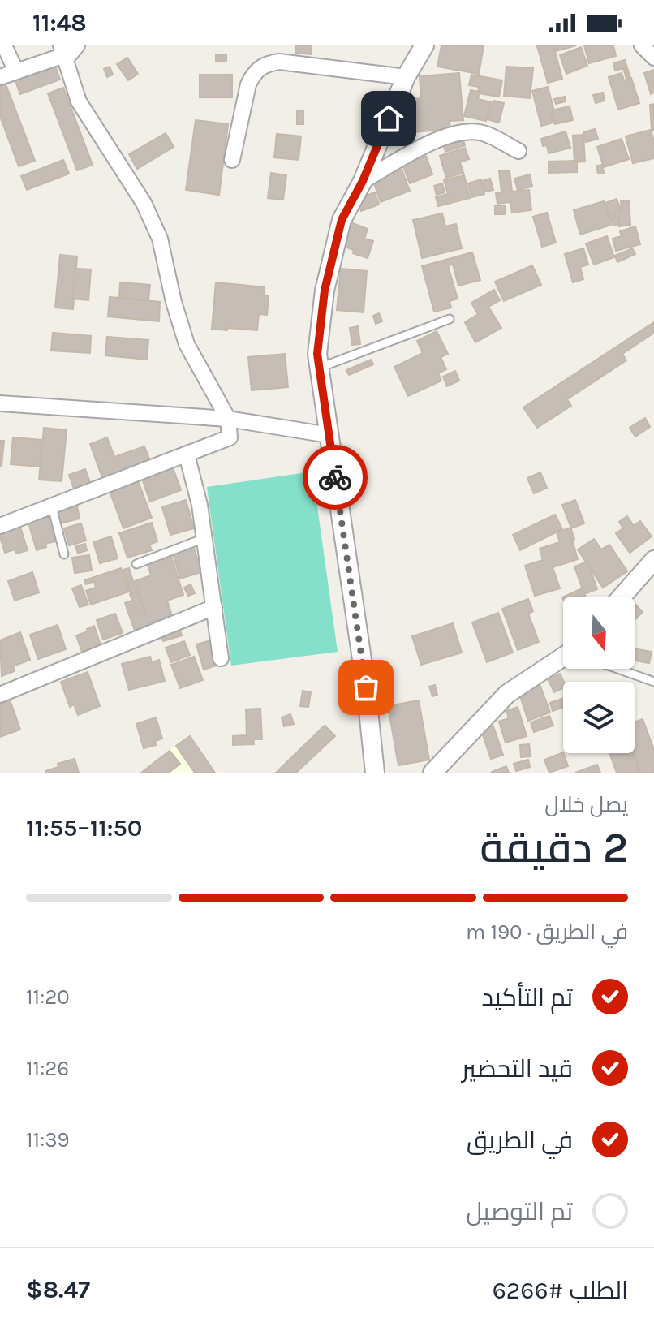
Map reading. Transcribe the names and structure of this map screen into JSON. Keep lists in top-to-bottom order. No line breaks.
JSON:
{"north":"bottom","page":{"status":"11:48","heading":["2 دقيقة","يصل خلال","11:50–11:55"],"panel":["الطلب #6266","$8.47"],"bar":"في الطريق · 190 m","list":[["تم التأكيد","11:20"],["قيد التحضير","11:26"],["في الطريق","11:39"],"تم التوصيل"]}}
